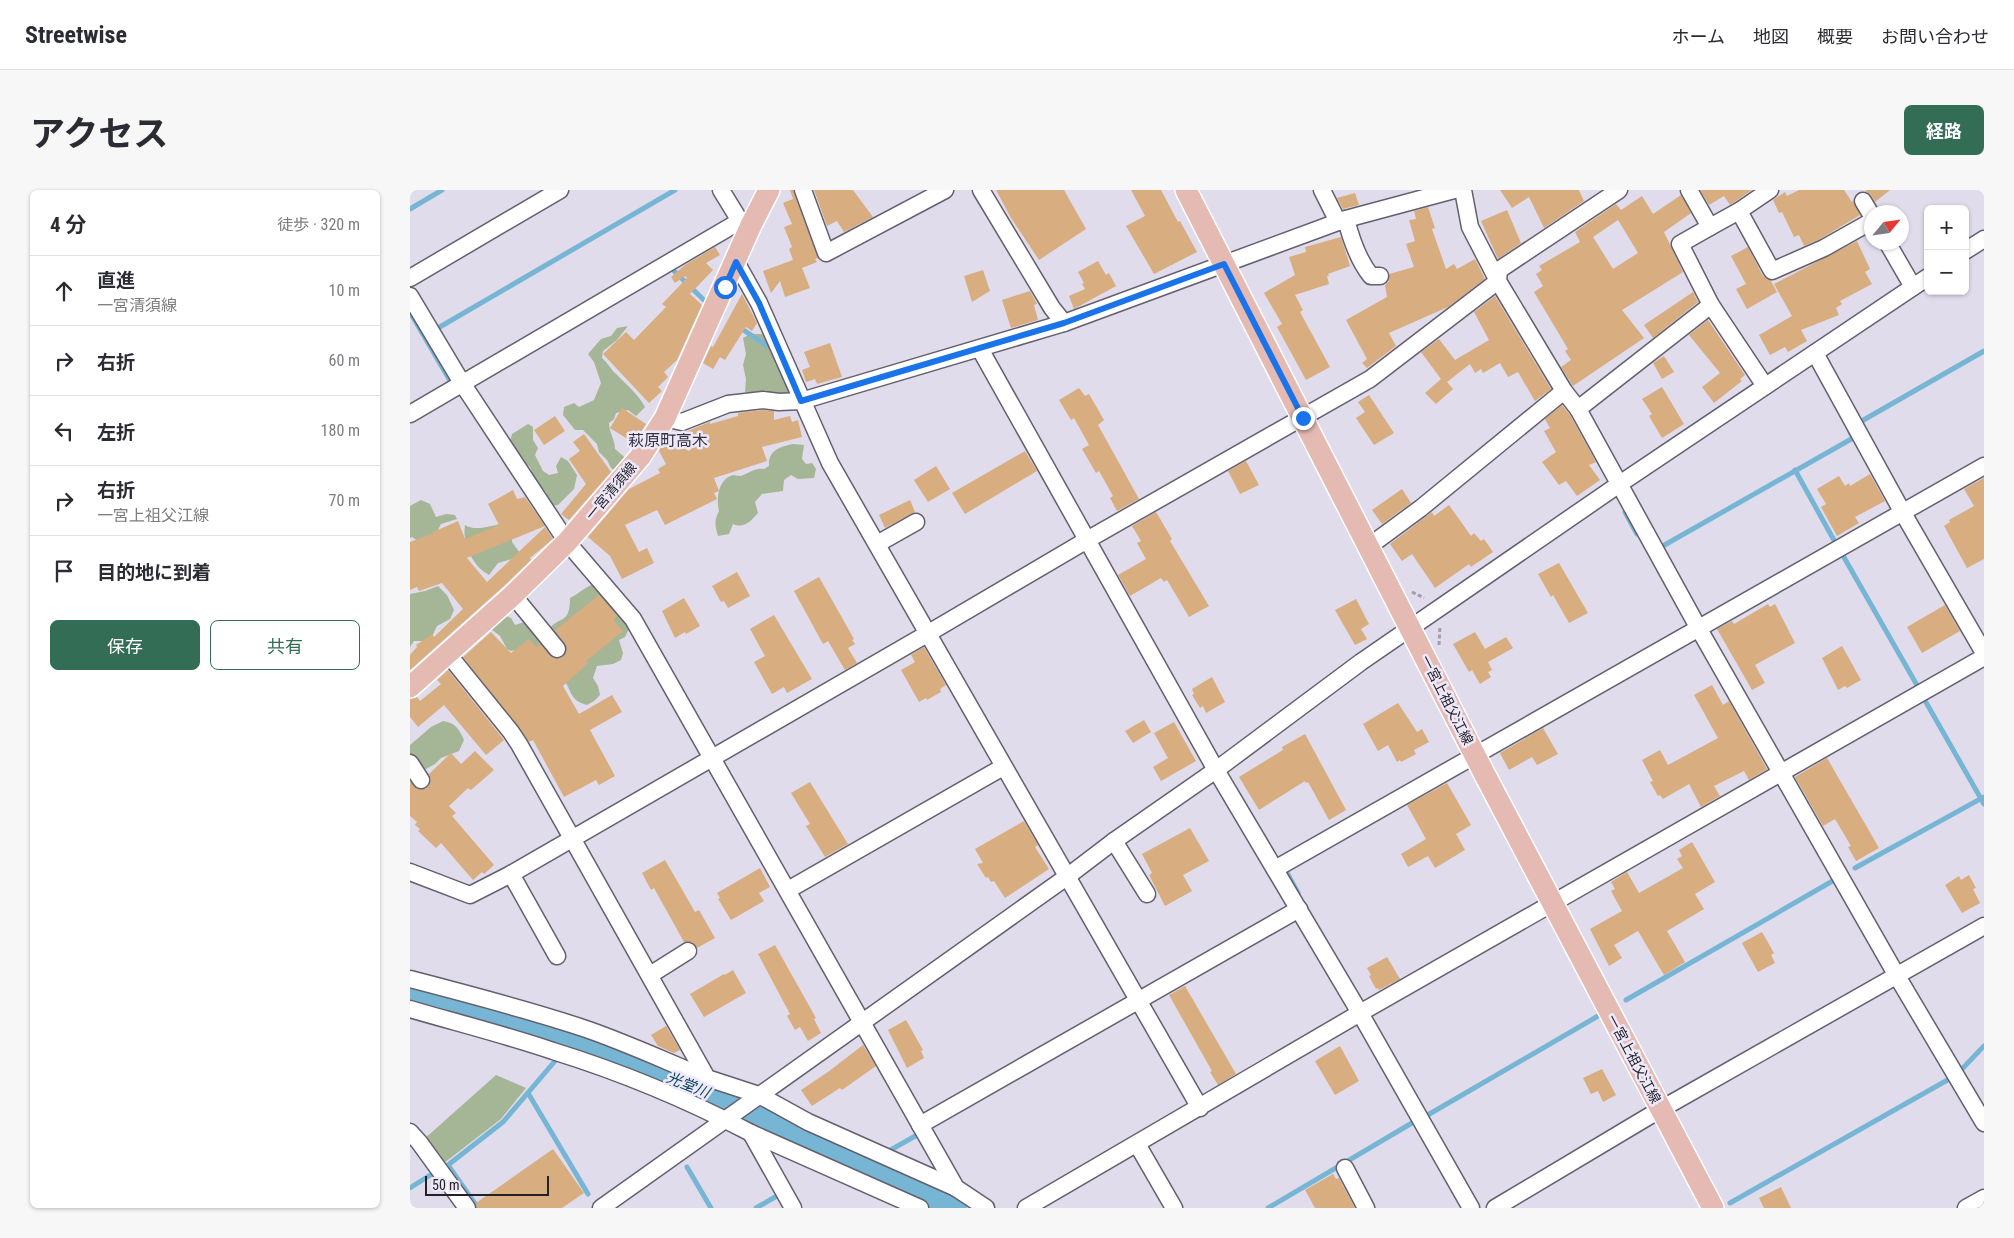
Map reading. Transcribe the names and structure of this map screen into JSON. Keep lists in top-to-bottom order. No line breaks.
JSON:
{"streets":{"main road":["一宮清須線","一宮上祖父江線"]},"districts":["萩原町高木"],"water":["光堂川"],"scale_bar":"50 m","north":"top right","page":{"header":"Streetwise","nav":["ホーム","地図","概要","お問い合わせ"],"title":"アクセス","buttons":["経路",["保存","共有"]],"heading":["4 分","徒歩 · 320 m"],"map_buttons":["+","−"],"list":[["直進","一宮清須線","10 m"],["右折","60 m"],["左折","180 m"],["右折","一宮上祖父江線","70 m"],"目的地に到着"],"scale":"50 m"}}
